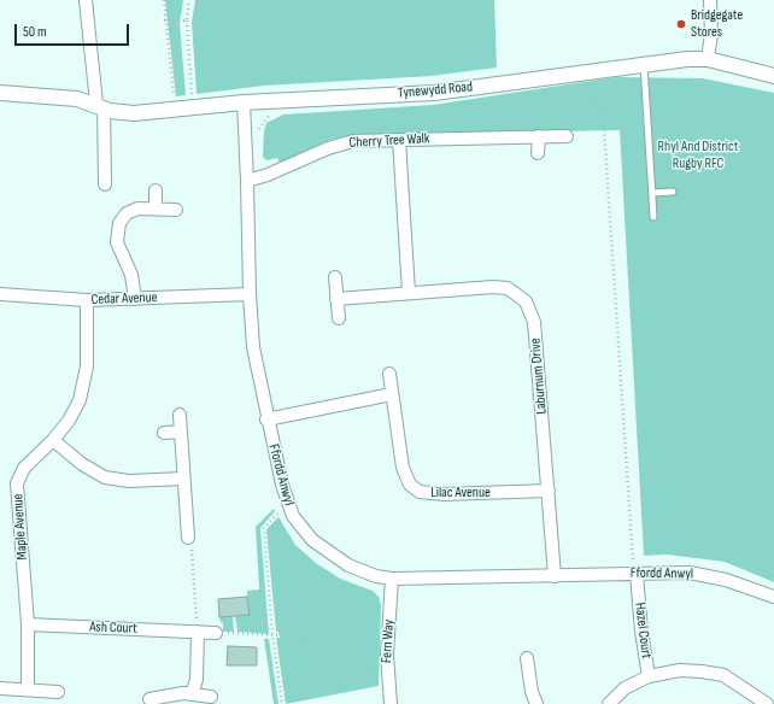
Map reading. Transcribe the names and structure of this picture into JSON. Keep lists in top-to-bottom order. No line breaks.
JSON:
{"streets":{"street":["Tynewydd Road","Cherry Tree Walk","Cedar Avenue","Laburnum Drive","Ffordd Anwyl","Lilac Avenue","Maple Avenue","Ash Court","Hazel Court","Fern Way"]},"crossings":[["Tynewydd Road","Ffordd Anwyl"],["Cherry Tree Walk","Ffordd Anwyl"],["Cedar Avenue","Ffordd Anwyl"],["Cedar Avenue","Maple Avenue"],["Laburnum Drive","Ffordd Anwyl"],["Laburnum Drive","Lilac Avenue"],["Ffordd Anwyl","Hazel Court"],["Ffordd Anwyl","Fern Way"],["Maple Avenue","Ash Court"]],"parks":["Rhyl And District Rugby RFC"],"places":["Bridgegate Stores"],"scale_bar":"50 m"}
